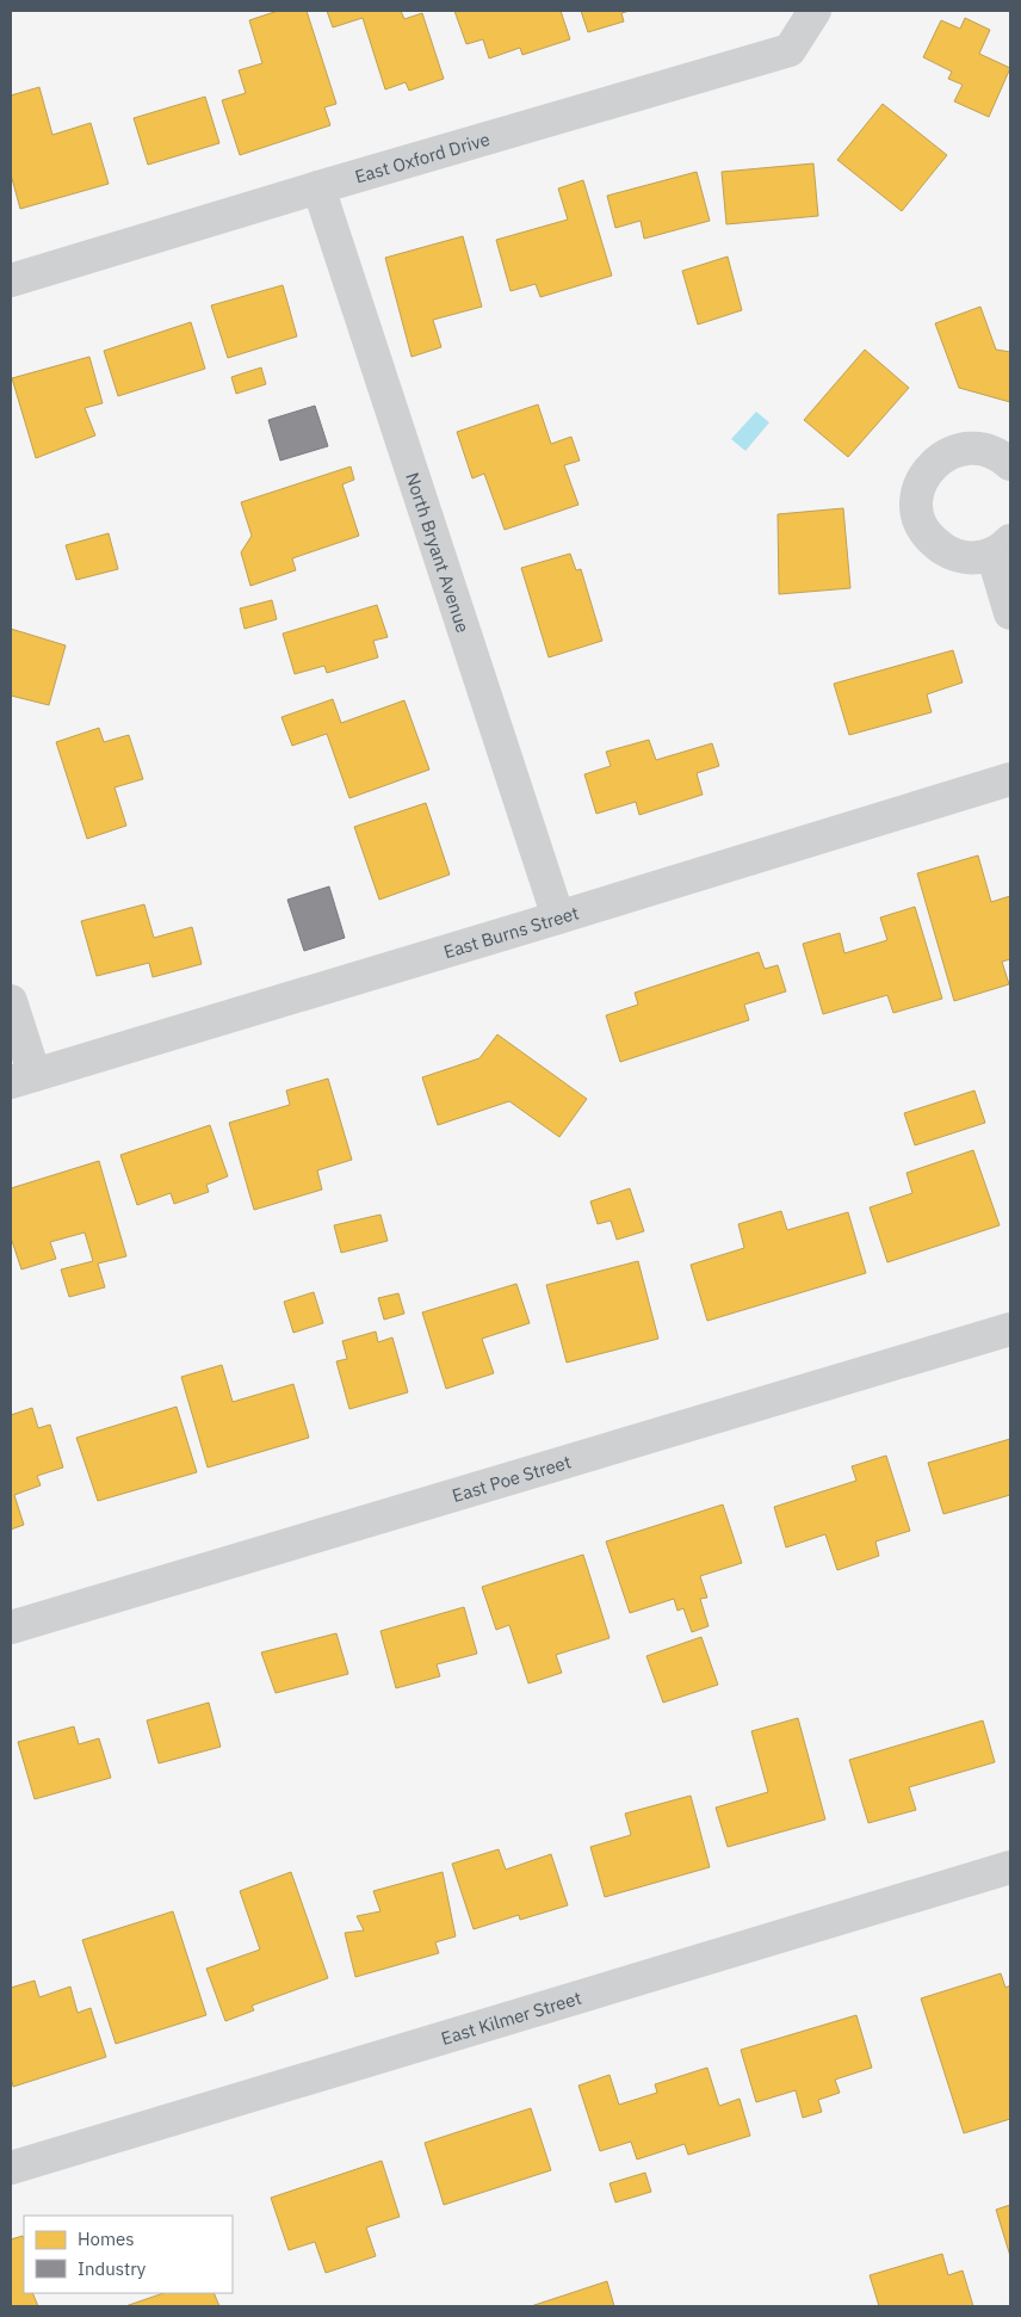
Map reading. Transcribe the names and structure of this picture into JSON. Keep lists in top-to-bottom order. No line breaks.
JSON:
{"streets":{"street":["East Oxford Drive","North Bryant Avenue","East Burns Street","East Poe Street","East Kilmer Street"]},"crossings":[["East Oxford Drive","North Bryant Avenue"],["North Bryant Avenue","East Burns Street"]],"legend":["Homes","Industry"]}
